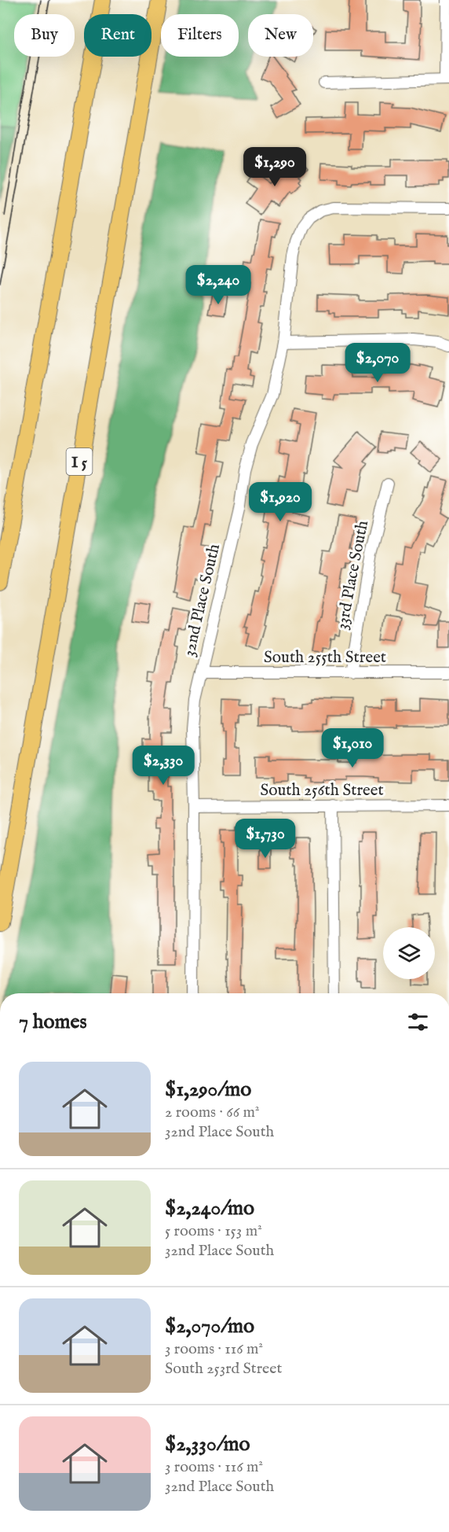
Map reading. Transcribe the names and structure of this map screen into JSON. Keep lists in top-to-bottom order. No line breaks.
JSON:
{"streets":{"highway":["I 5"],"street":["33rd Place South","32nd Place South","South 255th Street","South 256th Street"]},"crossings":[["33rd Place South","South 255th Street"],["32nd Place South","South 255th Street"],["32nd Place South","South 256th Street"]],"page":{"chip":["Buy","Rent","Filters","New"],"price":["$1,290","$2,240","$2,070","$1,920","$1,010","$2,330","$1,730"],"heading":"7 homes","list":[{"name":"$1,290/mo","note":"2 rooms · 66 m² · 32nd Place South"},{"name":"$2,240/mo","note":"5 rooms · 153 m² · 32nd Place South"},{"name":"$2,070/mo","note":"3 rooms · 116 m² · South 253rd Street"},{"name":"$2,330/mo","note":"3 rooms · 116 m² · 32nd Place South"}]}}
